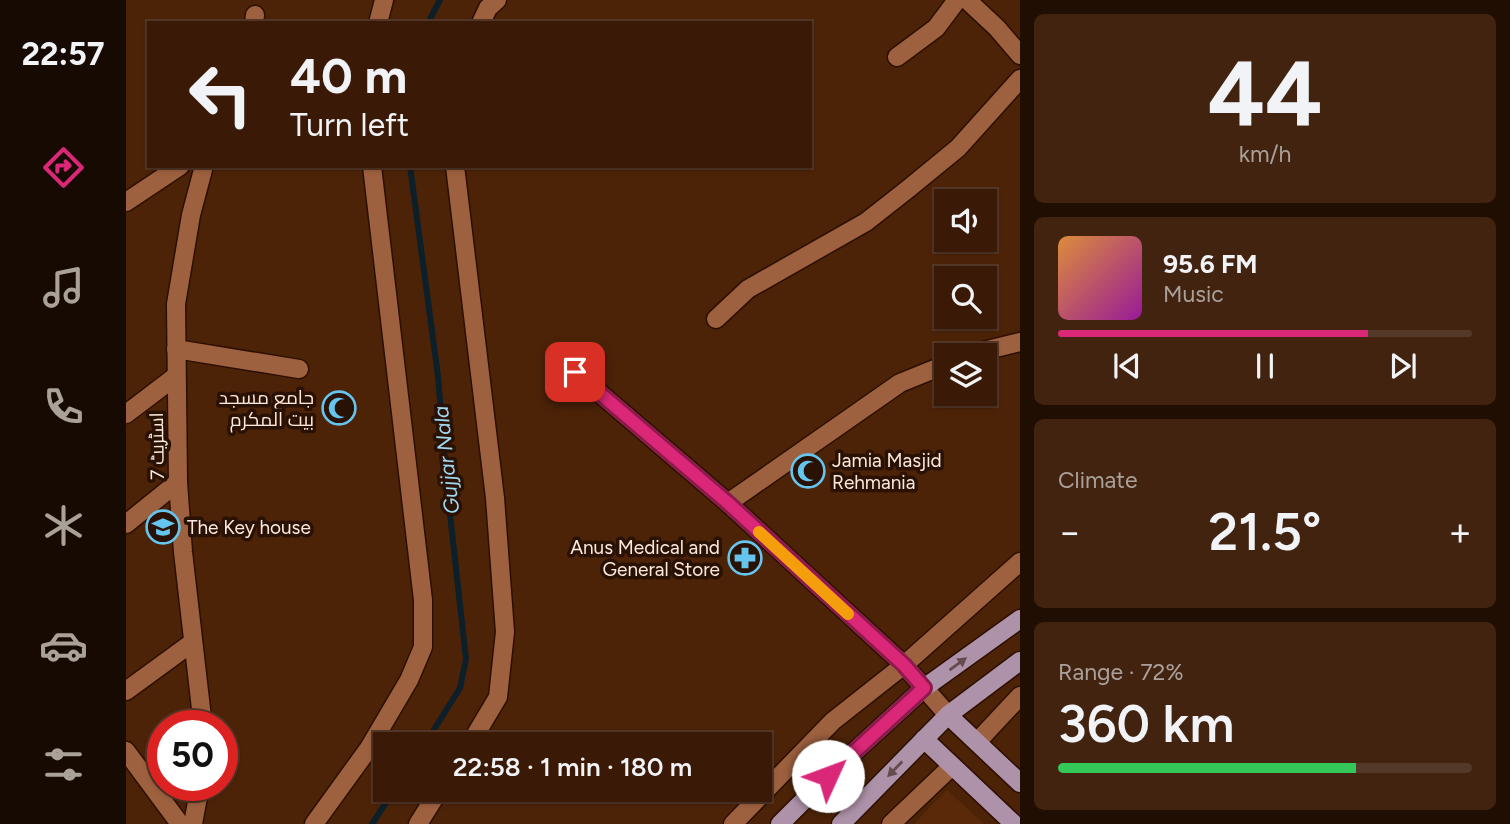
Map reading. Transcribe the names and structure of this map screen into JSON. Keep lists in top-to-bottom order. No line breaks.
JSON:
{"streets":{"street":["اسٹریٹ 7"]},"water":["Gujjar Nala"],"places":{"mosque":["جامع مسجد بیت المکرم","Jamia Masjid Rehmania"],"school or university":["The Key house"],"pharmacy":["Anus Medical and General Store"]},"page":{"tabs":"22:57","tile":[["44","km/h"],"Climate",["Range · 72%","360 km"]],"turn":["40 m","Turn left"],"song":["95.6 FM","Music"],"heat":["−","21.5°","+"],"limit":"50","trip":"22:58 · 1 min · 180 m"}}
